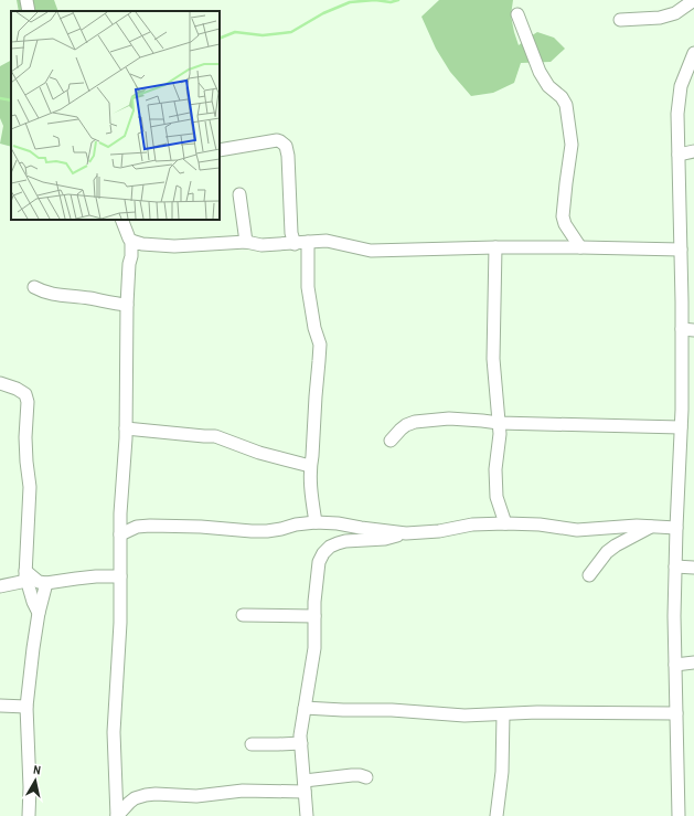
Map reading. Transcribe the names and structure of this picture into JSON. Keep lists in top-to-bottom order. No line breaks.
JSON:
{"north":"top"}
